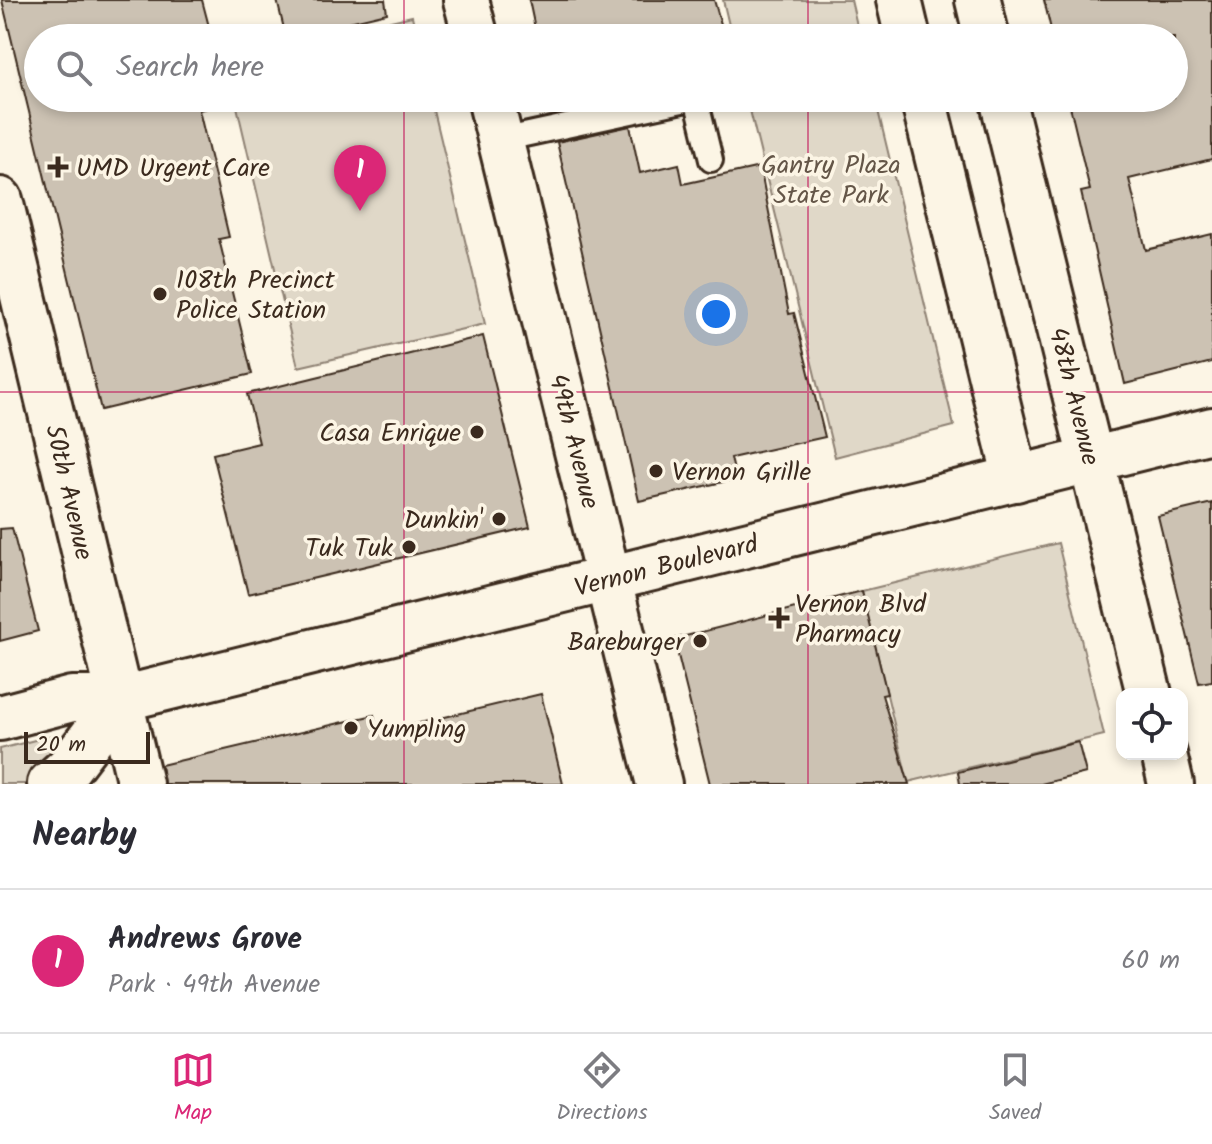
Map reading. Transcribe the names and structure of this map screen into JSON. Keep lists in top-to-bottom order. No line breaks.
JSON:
{"streets":{"street":["48th Avenue","49th Avenue","50th Avenue","Vernon Boulevard"]},"crossings":[["48th Avenue","Vernon Boulevard"],["49th Avenue","Vernon Boulevard"],["50th Avenue","Vernon Boulevard"]],"parks":["Gantry Plaza State Park"],"places":{"health":["UMD Urgent Care","Vernon Blvd Pharmacy"],"other":["108th Precinct Police Station","Casa Enrique","Vernon Grille","Dunkin'","Tuk Tuk","Bareburger","Yumpling"]},"scale_bar":"20 m","page":{"search":"Search here","pins":"1","scale":"20 m","heading":"Nearby","list":[{"mark":"1","name":"Andrews Grove","note":"Park · 49th Avenue","value":"60 m"}],"nav":["Map","Directions","Saved"]}}
